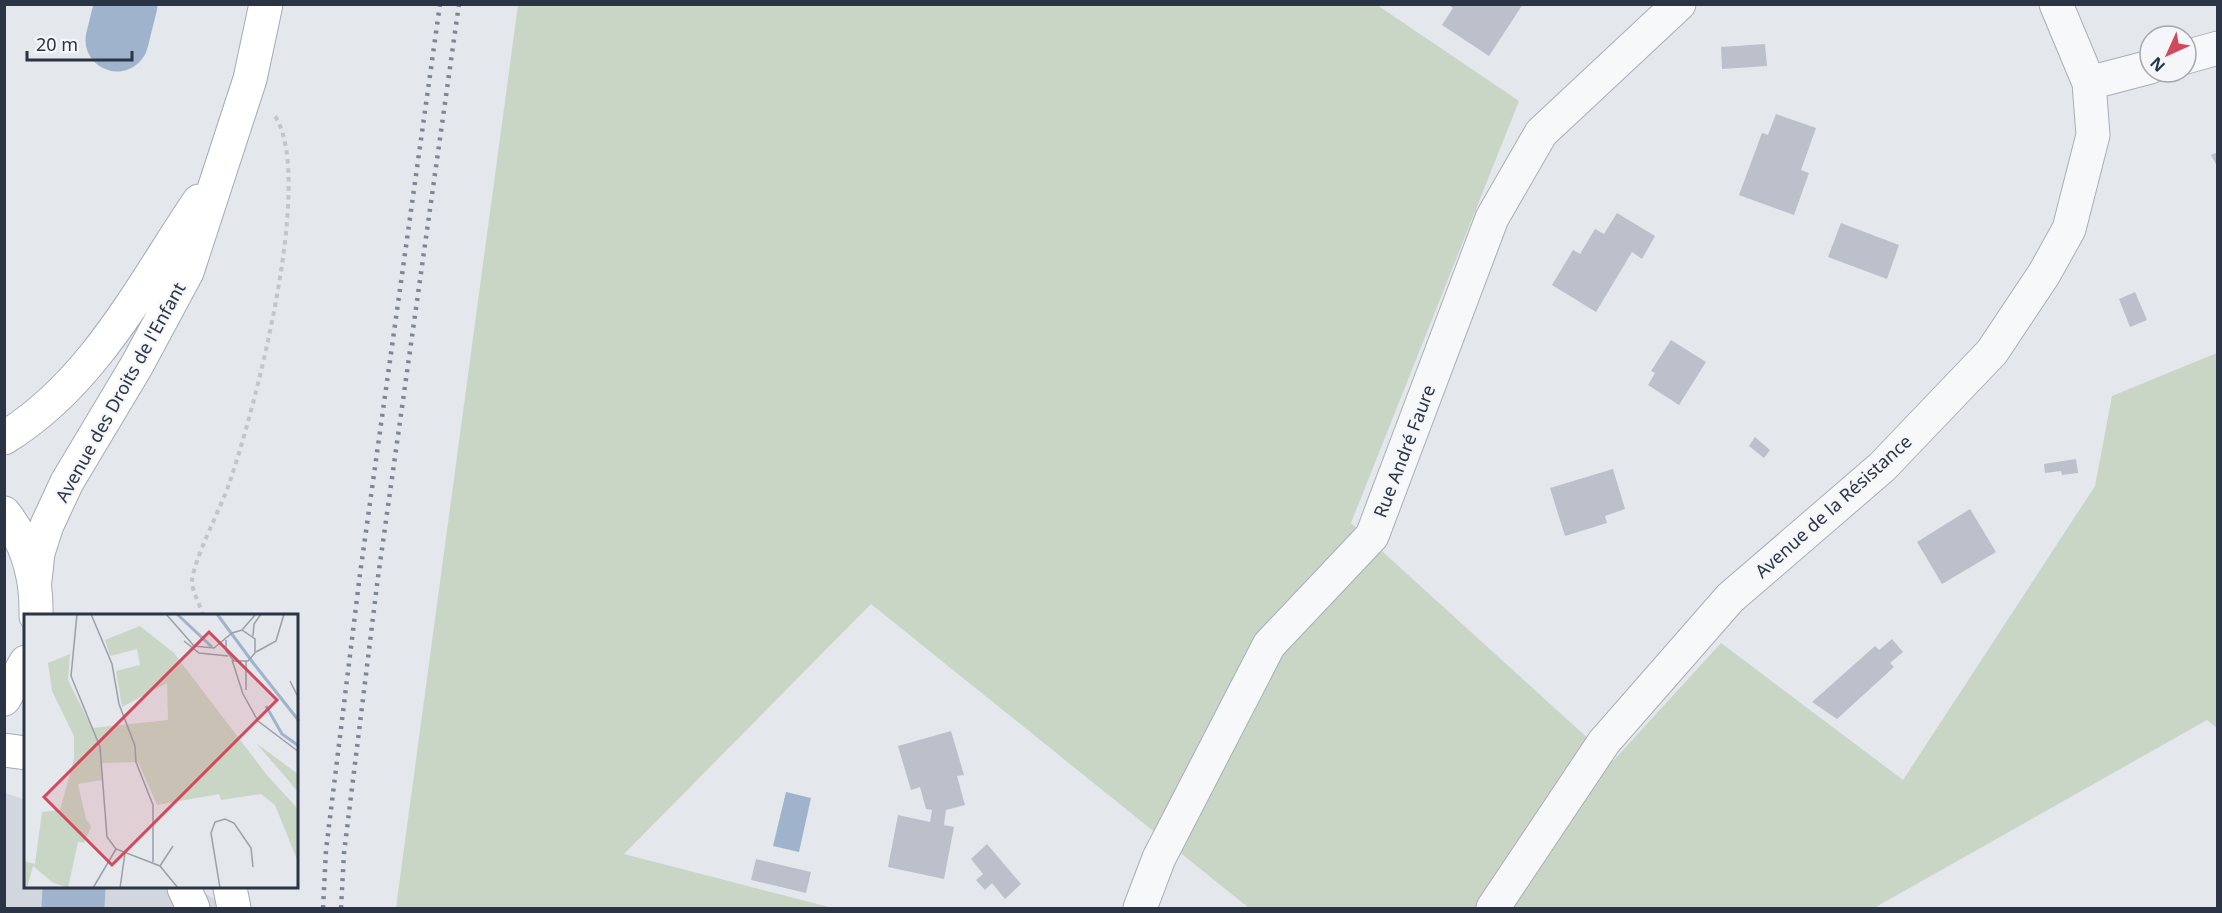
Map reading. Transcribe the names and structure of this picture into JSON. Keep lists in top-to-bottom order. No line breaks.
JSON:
{"streets":{"main road":["Avenue des Droits de l'Enfant"],"street":["Rue André Faure","Avenue de la Résistance"]},"scale_bar":"20 m","north":"bottom left"}
